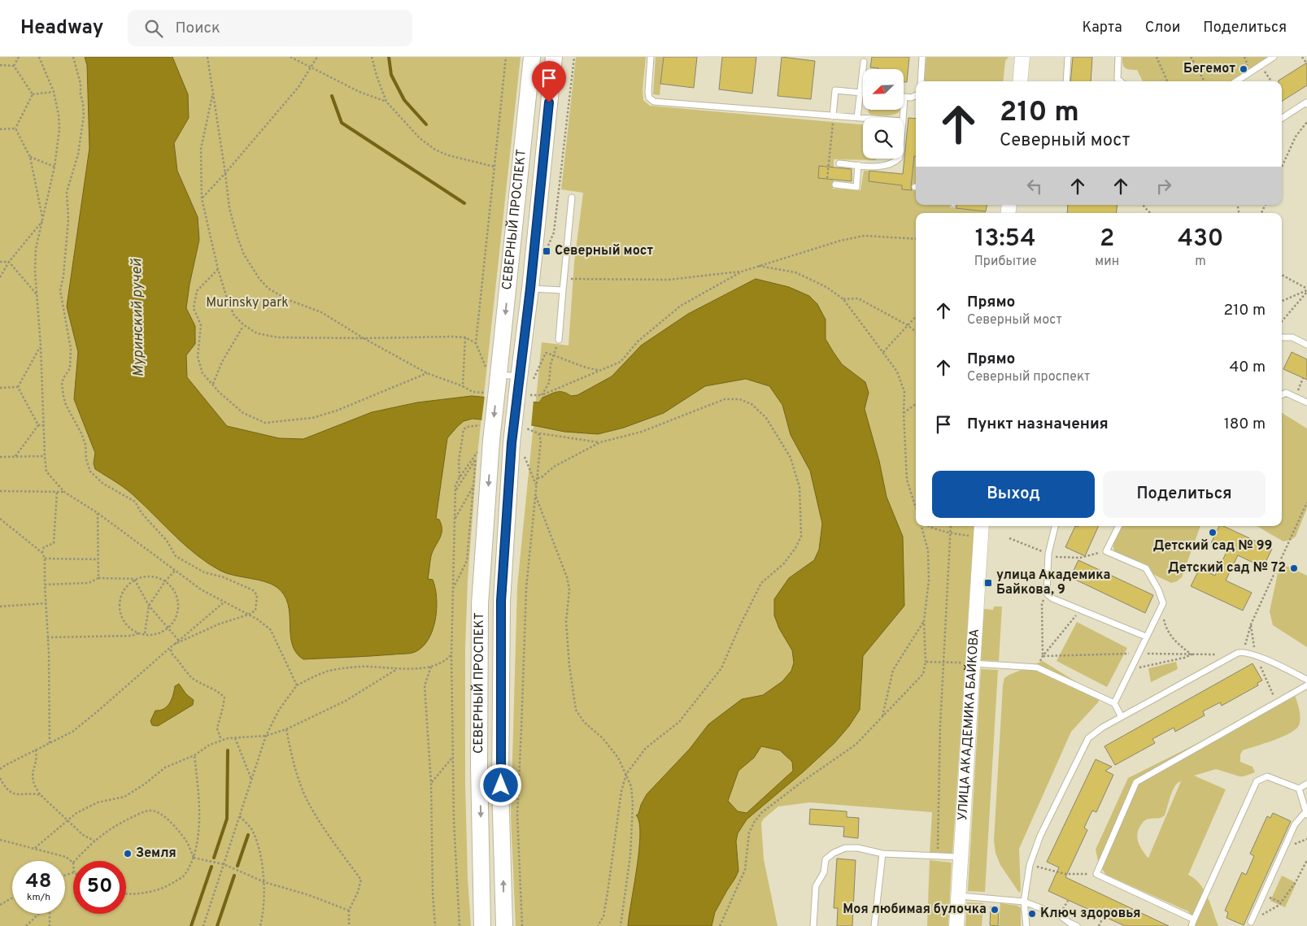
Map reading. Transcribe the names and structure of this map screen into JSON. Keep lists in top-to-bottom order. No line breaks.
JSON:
{"streets":{"main road":["СЕВЕРНЫЙ ПРОСПЕКТ"],"street":["УЛИЦА АКАДЕМИКА БАЙКОВА"]},"water":["Муринский ручей"],"parks":["Murinsky park"],"places":{"other":["Бегемот","Детский сад № 99","Детский сад № 72","Земля","Моя любимая булочка","Ключ здоровья"],"transit":["Северный мост","улица Академика Байкова, 9"]},"north":"bottom left","page":{"header":"Headway","search":"Поиск","nav":["Карта","Слои","Поделиться"],"turn":["210 m","Северный мост"],"eta":["13:54","Прибытие","2","мин","430","m"],"list":[{"name":"Прямо","note":"Северный мост","value":"210 m"},{"name":"Прямо","note":"Северный проспект","value":"40 m"},{"name":"Пункт назначения","value":"180 m"}],"buttons":["Выход","Поделиться"],"speed":"48 km/h","limit":"50"}}
